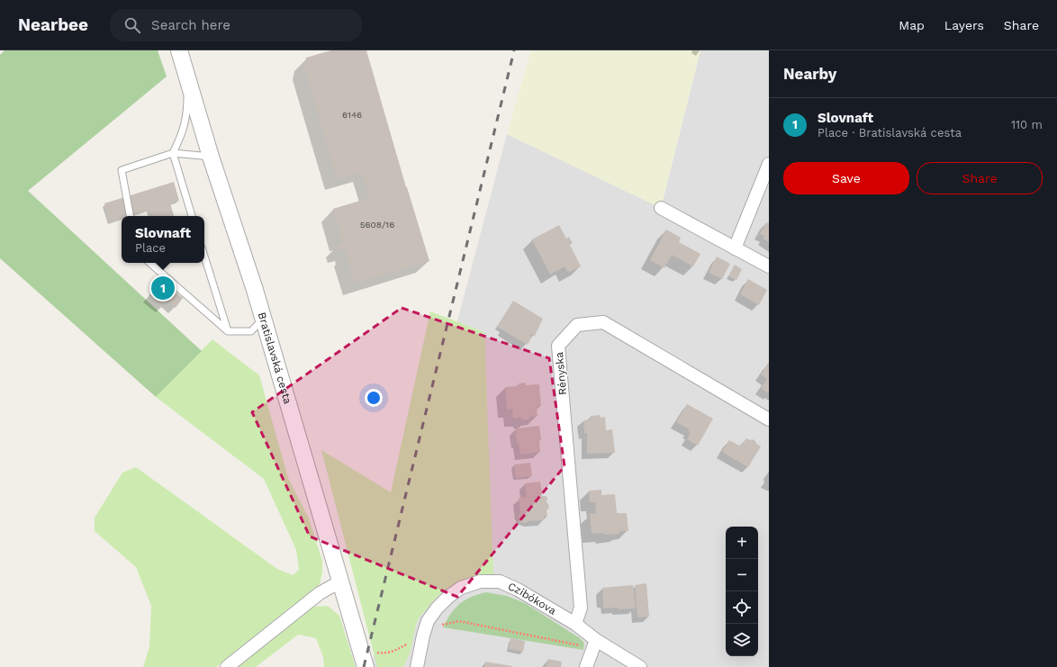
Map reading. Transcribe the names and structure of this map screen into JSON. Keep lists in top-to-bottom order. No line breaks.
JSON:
{"streets":{"street":["Bratislavská cesta","Rényska","Czibókova"]},"crossings":[["Rényska","Czibókova"]],"house_numbers":["6146","5608/16"],"page":{"header":"Nearbee","search":"Search here","nav":["Map","Layers","Share"],"heading":"Nearby","list":[{"mark":"1","name":"Slovnaft","note":"Place · Bratislavská cesta","value":"110 m"}],"buttons":["Save","Share"],"popup":["Slovnaft","Place"],"pins":"1","map_buttons":["+","−"]}}
